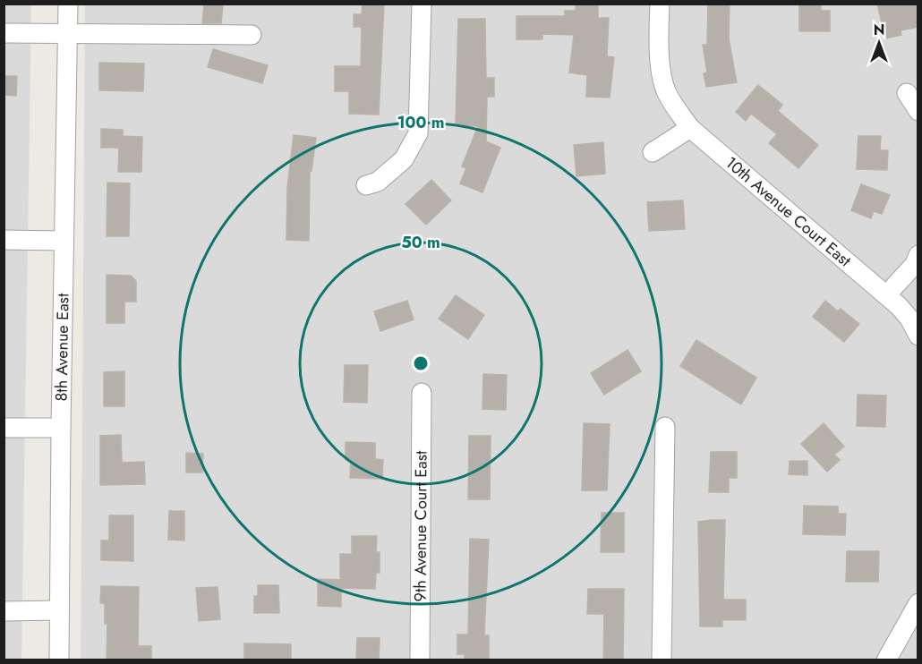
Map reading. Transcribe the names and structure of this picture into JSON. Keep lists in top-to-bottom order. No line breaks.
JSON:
{"streets":{"street":["10th Avenue Court East","8th Avenue East","9th Avenue Court East"]},"north":"top","rings":["100 m","50 m"]}
